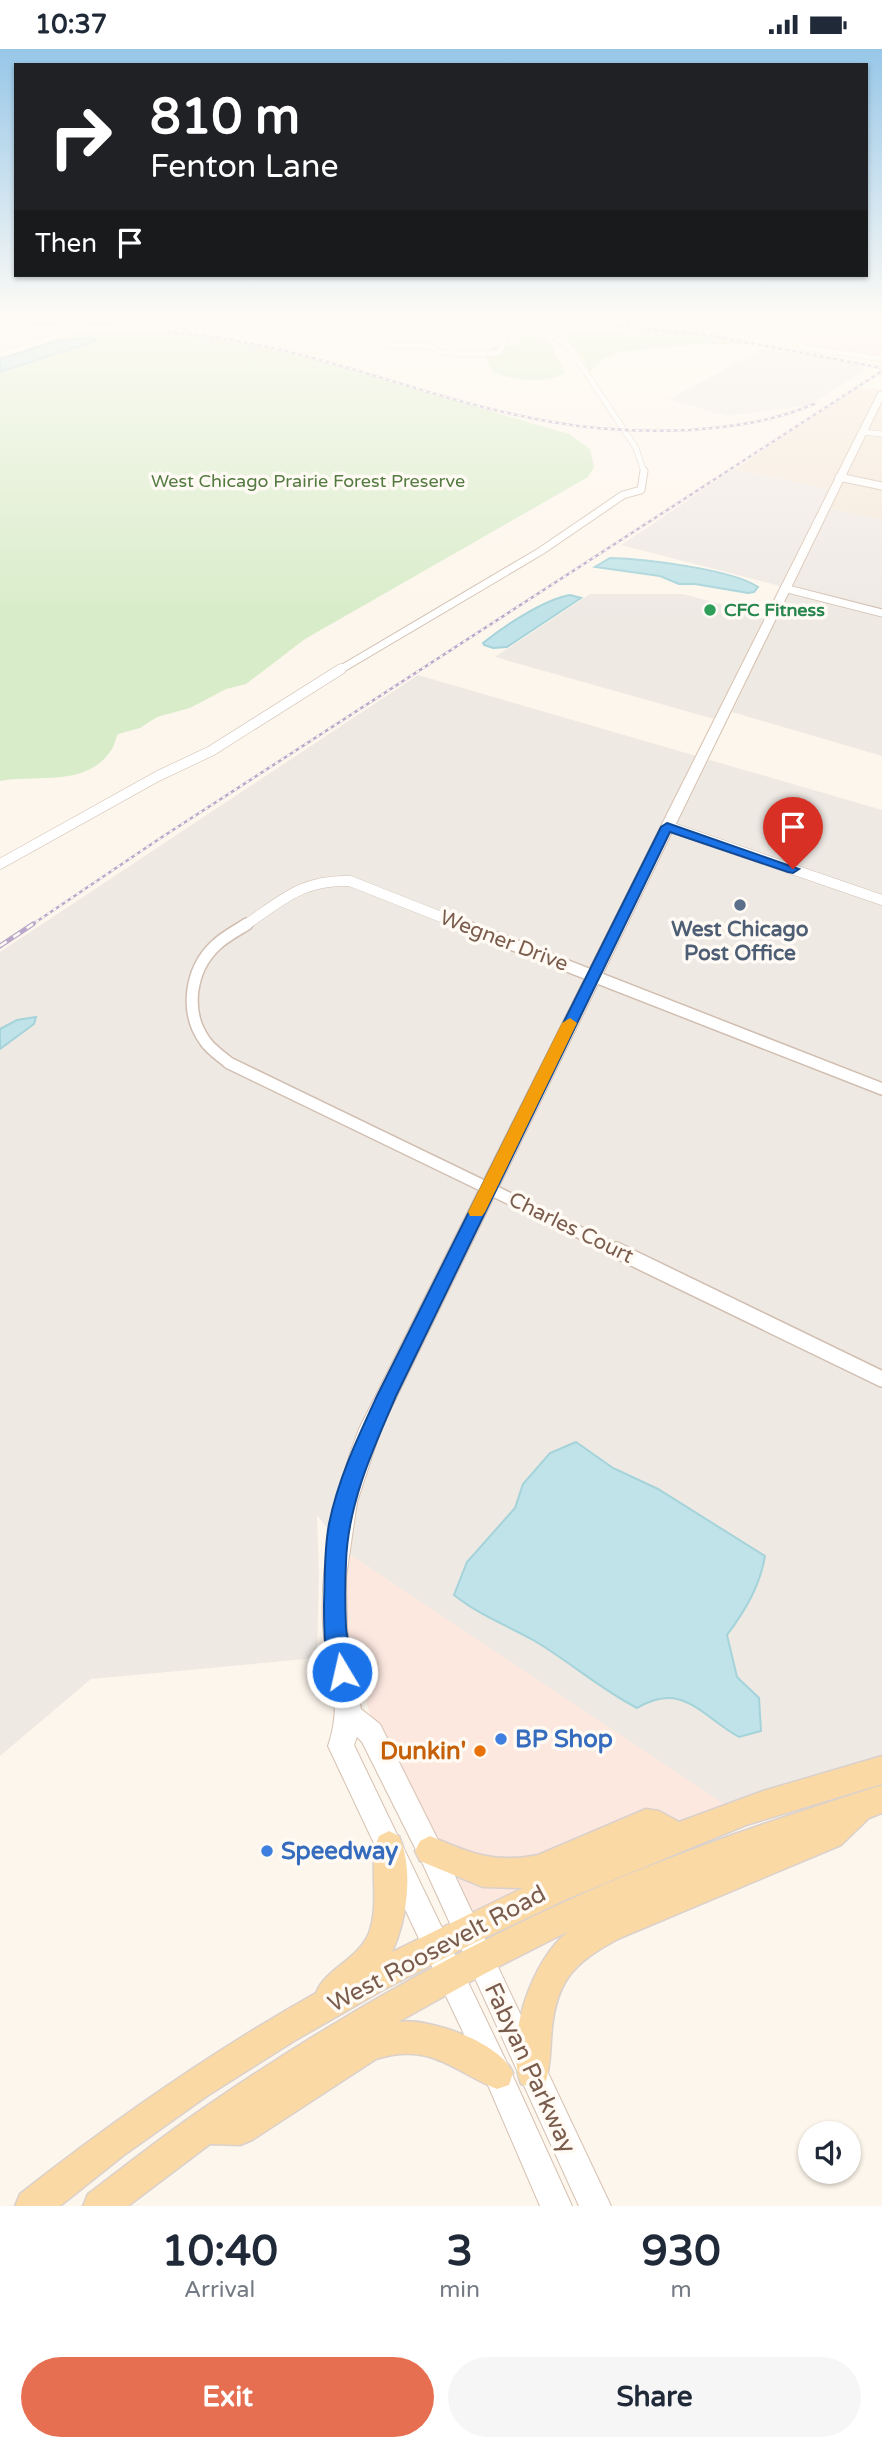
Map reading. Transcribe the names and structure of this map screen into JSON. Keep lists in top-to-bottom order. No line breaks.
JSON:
{"streets":{"main road":["West Roosevelt Road","Fabyan Parkway"],"street":["Wegner Drive","Charles Court"]},"crossings":[["Wegner Drive","Charles Court"],["West Roosevelt Road","Fabyan Parkway"]],"parks":["West Chicago Prairie Forest Preserve"],"places":["CFC Fitness","West Chicago Post Office","BP Shop","Dunkin'","Speedway"],"page":{"status":"10:37","turn":["810 m","Fenton Lane"],"then":"Then","eta":["10:40","Arrival","3","min","930","m"],"buttons":["Exit","Share"]}}
